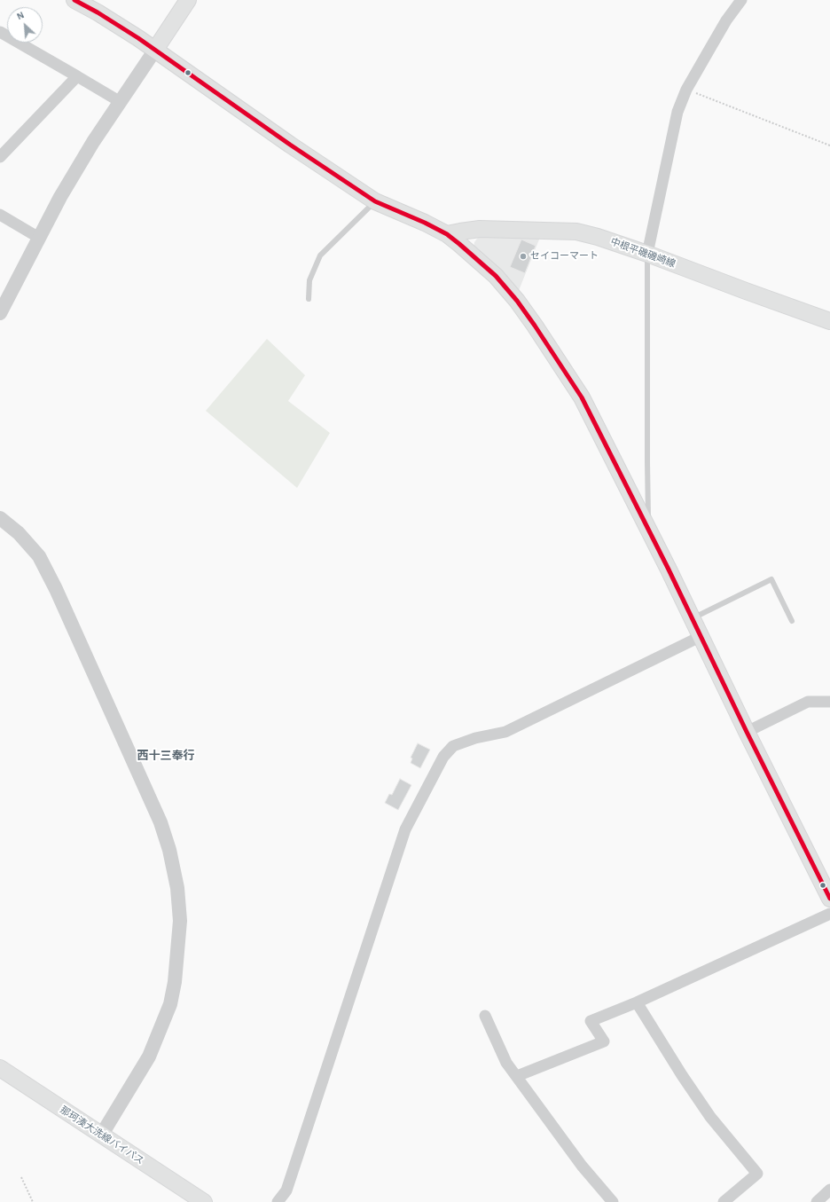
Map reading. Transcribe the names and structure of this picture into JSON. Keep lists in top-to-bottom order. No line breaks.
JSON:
{"streets":{"main road":["中根平磯磯崎線","那珂湊大洗線バイパス"]},"districts":["西十三奉行"],"places":["セイコーマート"],"north":"top left"}
